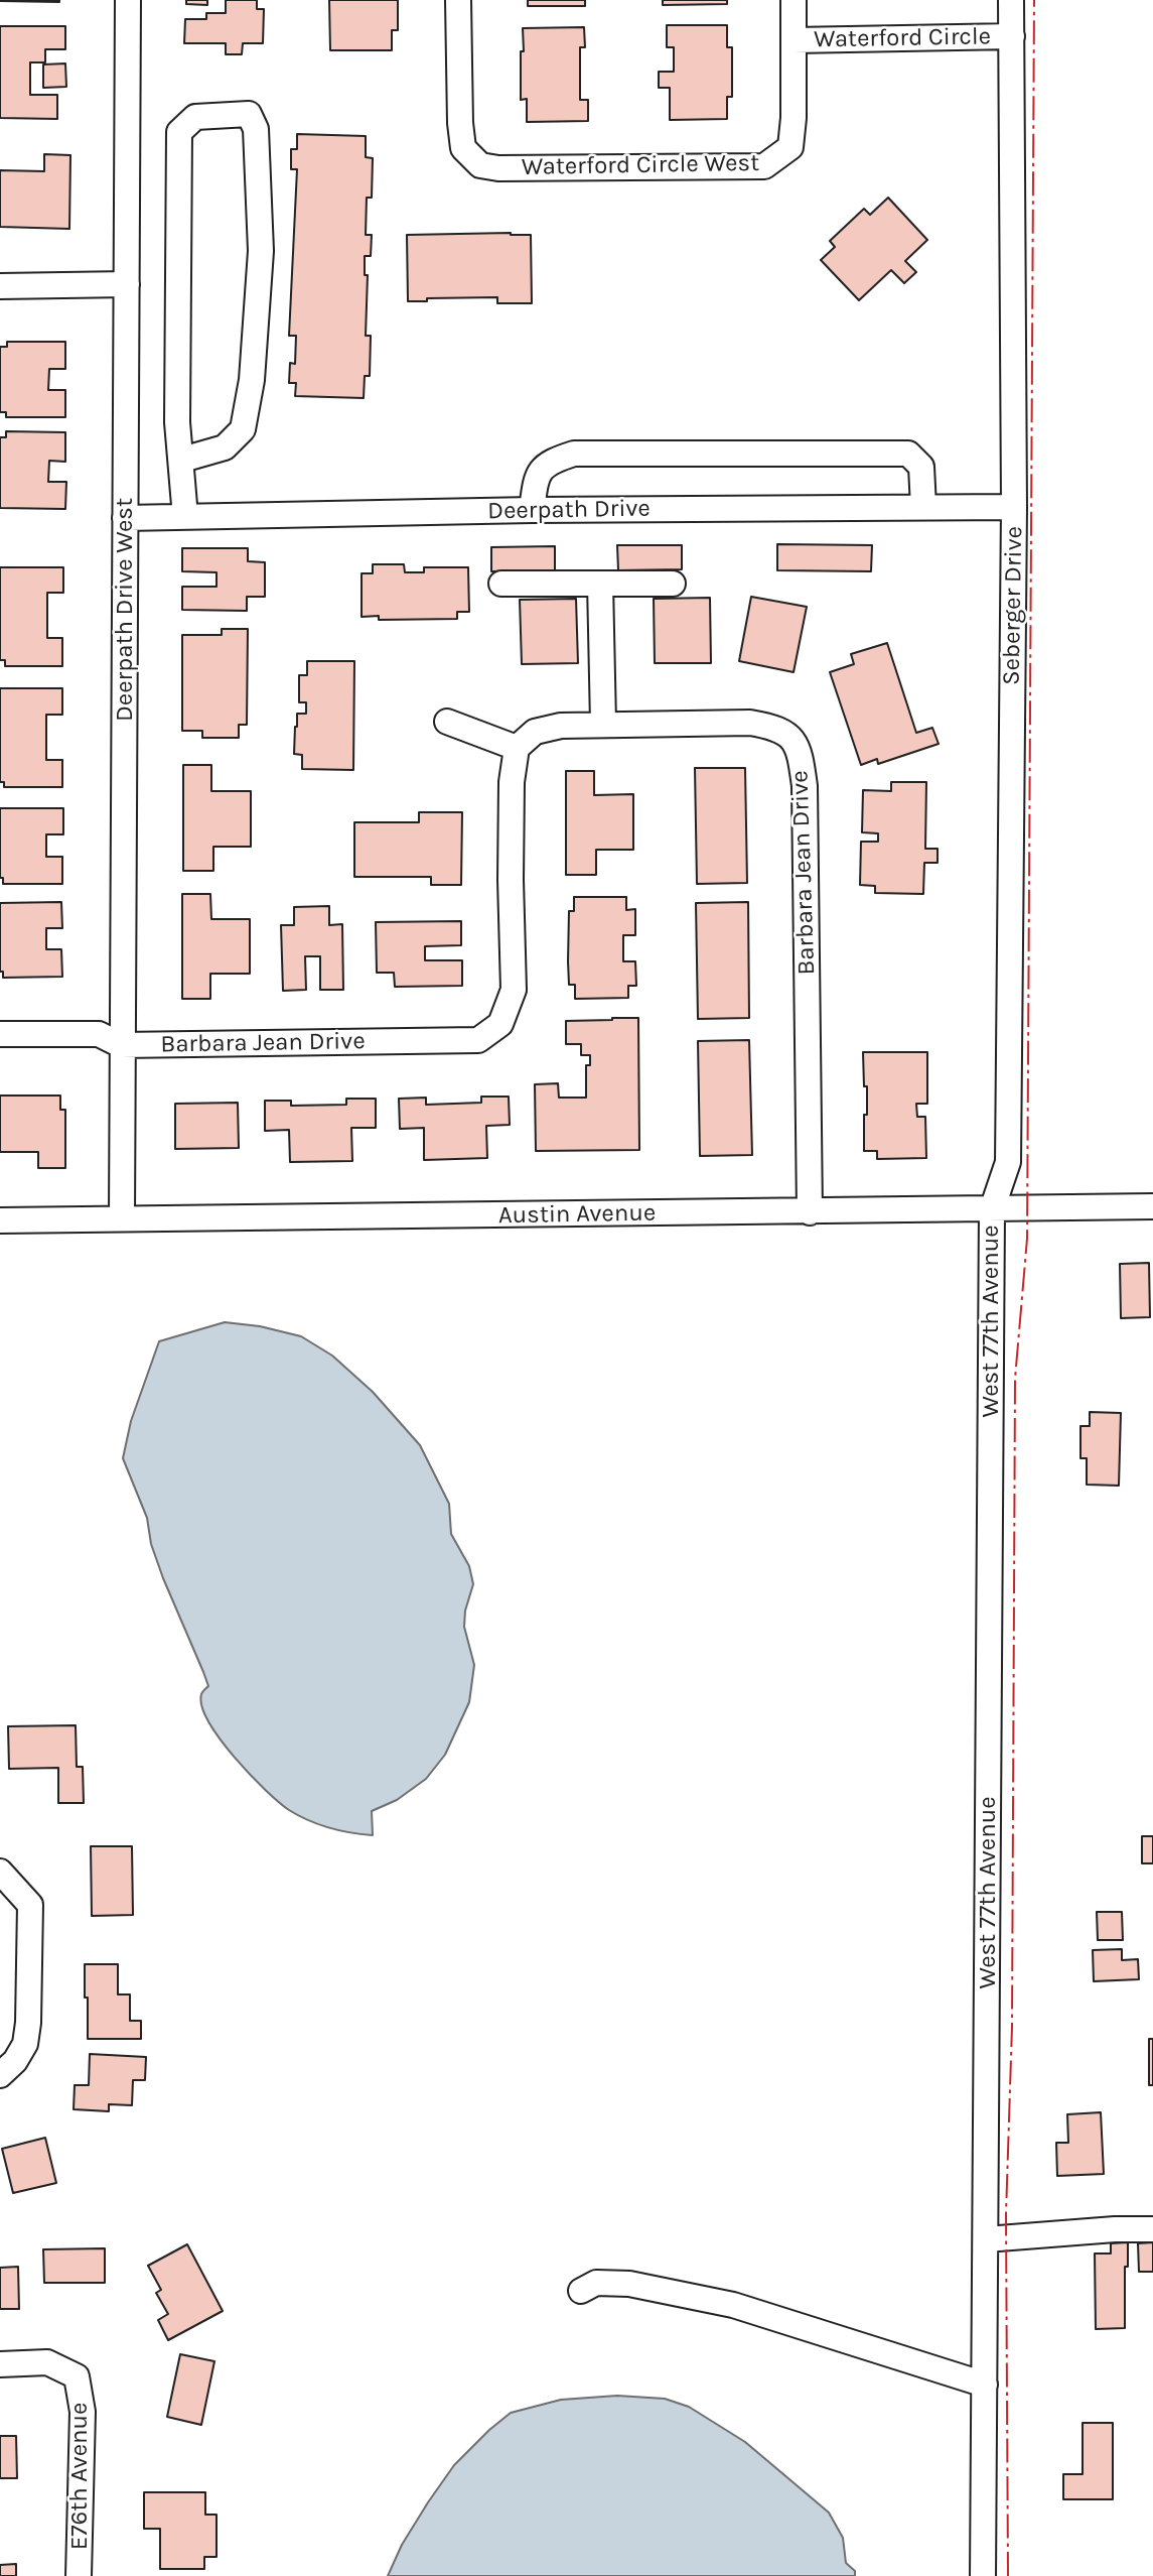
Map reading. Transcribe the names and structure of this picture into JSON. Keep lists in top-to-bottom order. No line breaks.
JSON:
{"streets":{"street":["Waterford Circle","Waterford Circle West","Deerpath Drive","Seberger Drive","Deerpath Drive West","Barbara Jean Drive","Austin Avenue","West 77th Avenue","E76th Avenue"]},"crossings":[["Waterford Circle","Waterford Circle West"],["Waterford Circle","Seberger Drive"],["Deerpath Drive","Seberger Drive"],["Deerpath Drive","Deerpath Drive West"],["Seberger Drive","Austin Avenue"],["Seberger Drive","West 77th Avenue"],["Deerpath Drive West","Barbara Jean Drive"],["Deerpath Drive West","Austin Avenue"],["Barbara Jean Drive","Austin Avenue"],["Austin Avenue","West 77th Avenue"]]}
